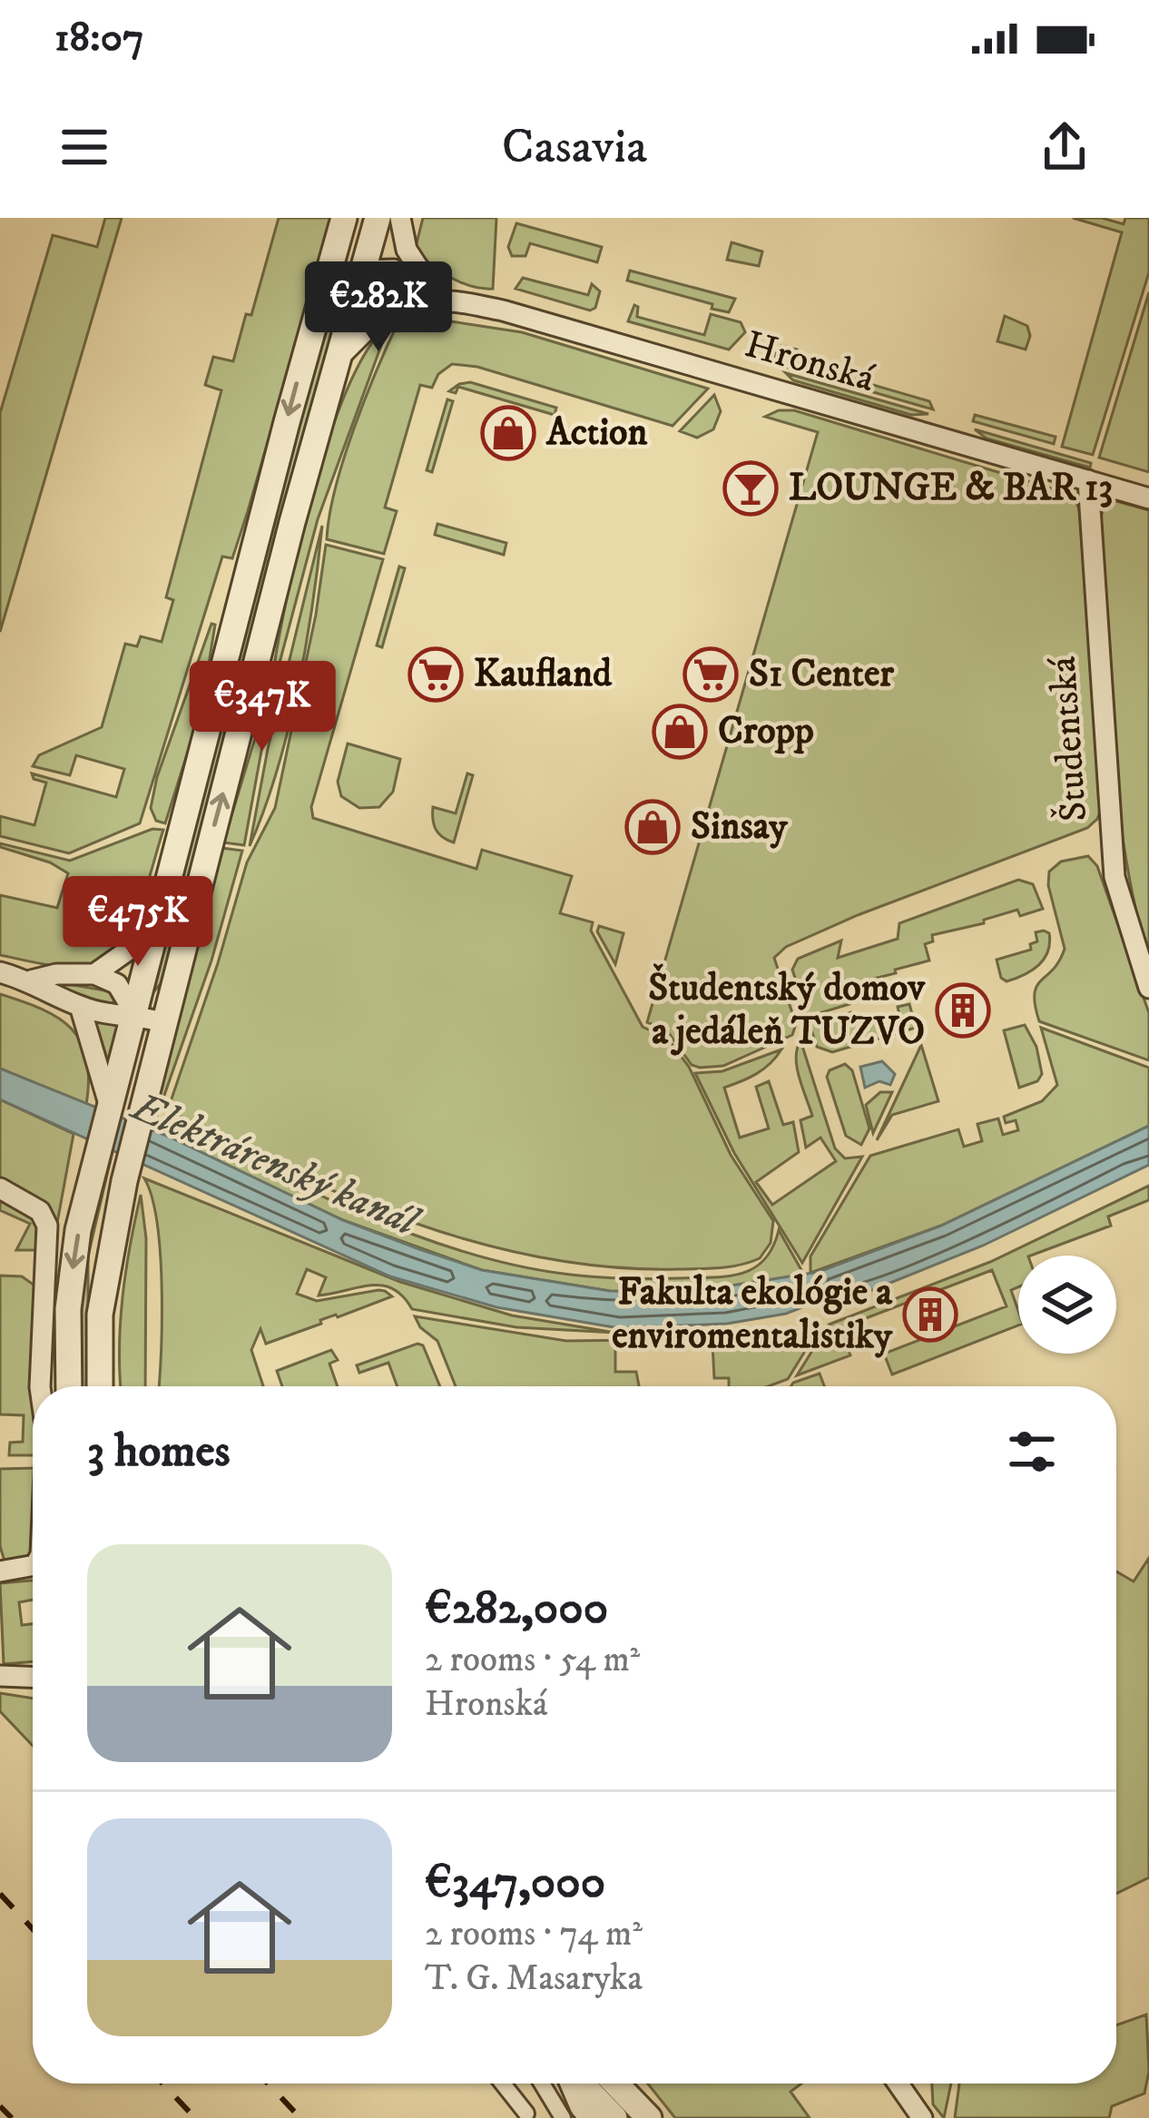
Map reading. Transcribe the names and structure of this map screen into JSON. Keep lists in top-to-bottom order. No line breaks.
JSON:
{"streets":{"street":["Hronská","Študentská"]},"crossings":[["Hronská","Študentská"]],"water":["Elektrárenský kanál"],"places":{"shop":["Action","Cropp","Sinsay"],"bar":["LOUNGE & BAR 13"],"supermarket":["Kaufland","S1 Center"],"building":["Študentský domov a jedáleň TUZVO","Fakulta ekológie a enviromentalistiky"]},"page":{"status":"18:07","header":"Casavia","price":["€282K","€347K","€475K"],"heading":"3 homes","list":[{"name":"€282,000","note":"2 rooms · 54 m² · Hronská"},{"name":"€347,000","note":"2 rooms · 74 m² · T. G. Masaryka"}]}}
